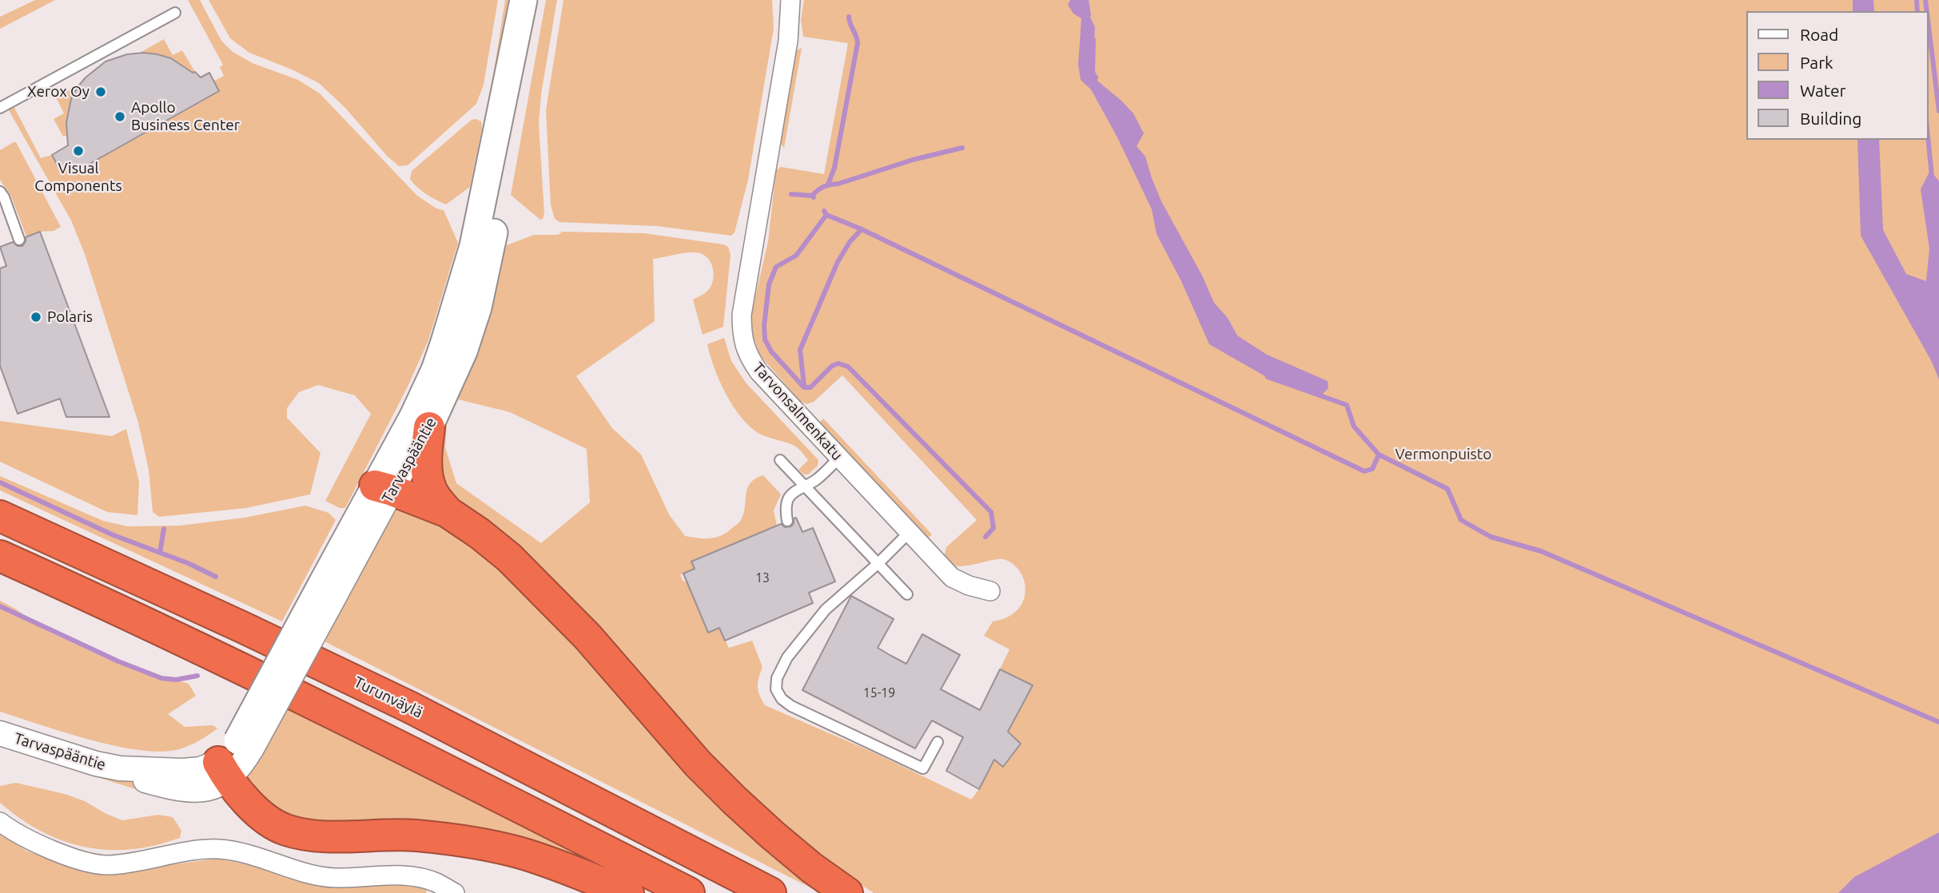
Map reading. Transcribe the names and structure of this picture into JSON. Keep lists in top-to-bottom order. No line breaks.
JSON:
{"streets":{"highway":["Turunväylä"],"main road":["Tarvaspääntie"],"street":["Tarvonsalmenkatu"]},"parks":["Vermonpuisto"],"places":["Xerox Oy","Apollo Business Center","Visual Components","Polaris"],"house_numbers":["13","15-19"],"legend":["Road","Park","Water","Building"]}
